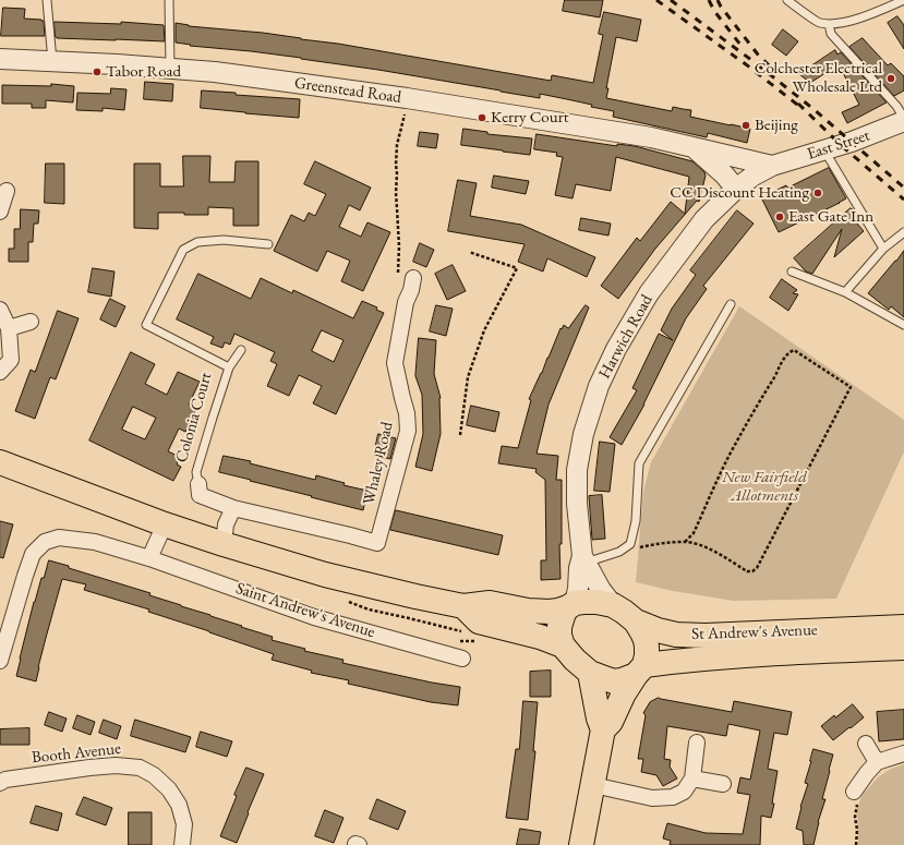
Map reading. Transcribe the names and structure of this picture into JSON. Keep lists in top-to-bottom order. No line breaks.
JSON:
{"streets":{"main road":["St Andrew's Avenue"],"street":["Greenstead Road","East Street","Harwich Road","Colonia Court","Whaley Road","Saint Andrew's Avenue","Booth Avenue"]},"crossings":[["Greenstead Road","East Street"],["Greenstead Road","Harwich Road"],["East Street","Harwich Road"],["Harwich Road","St Andrew's Avenue"],["Colonia Court","Whaley Road"]],"parks":["New Fairfield Allotments"],"places":["Tabor Road","Colchester Electrical Wholesale Ltd","Kerry Court","Beijing","CC Discount Heating","East Gate Inn"]}
